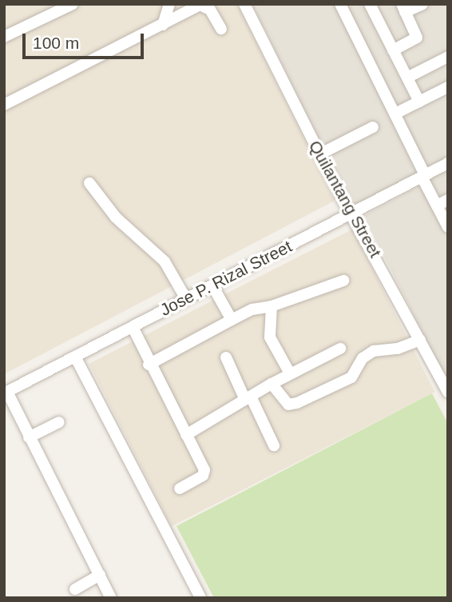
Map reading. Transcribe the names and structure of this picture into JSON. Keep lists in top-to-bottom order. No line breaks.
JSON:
{"streets":{"street":["Quilantang Street","Jose P. Rizal Street"]},"crossings":[["Quilantang Street","Jose P. Rizal Street"]],"scale_bar":"100 m"}
